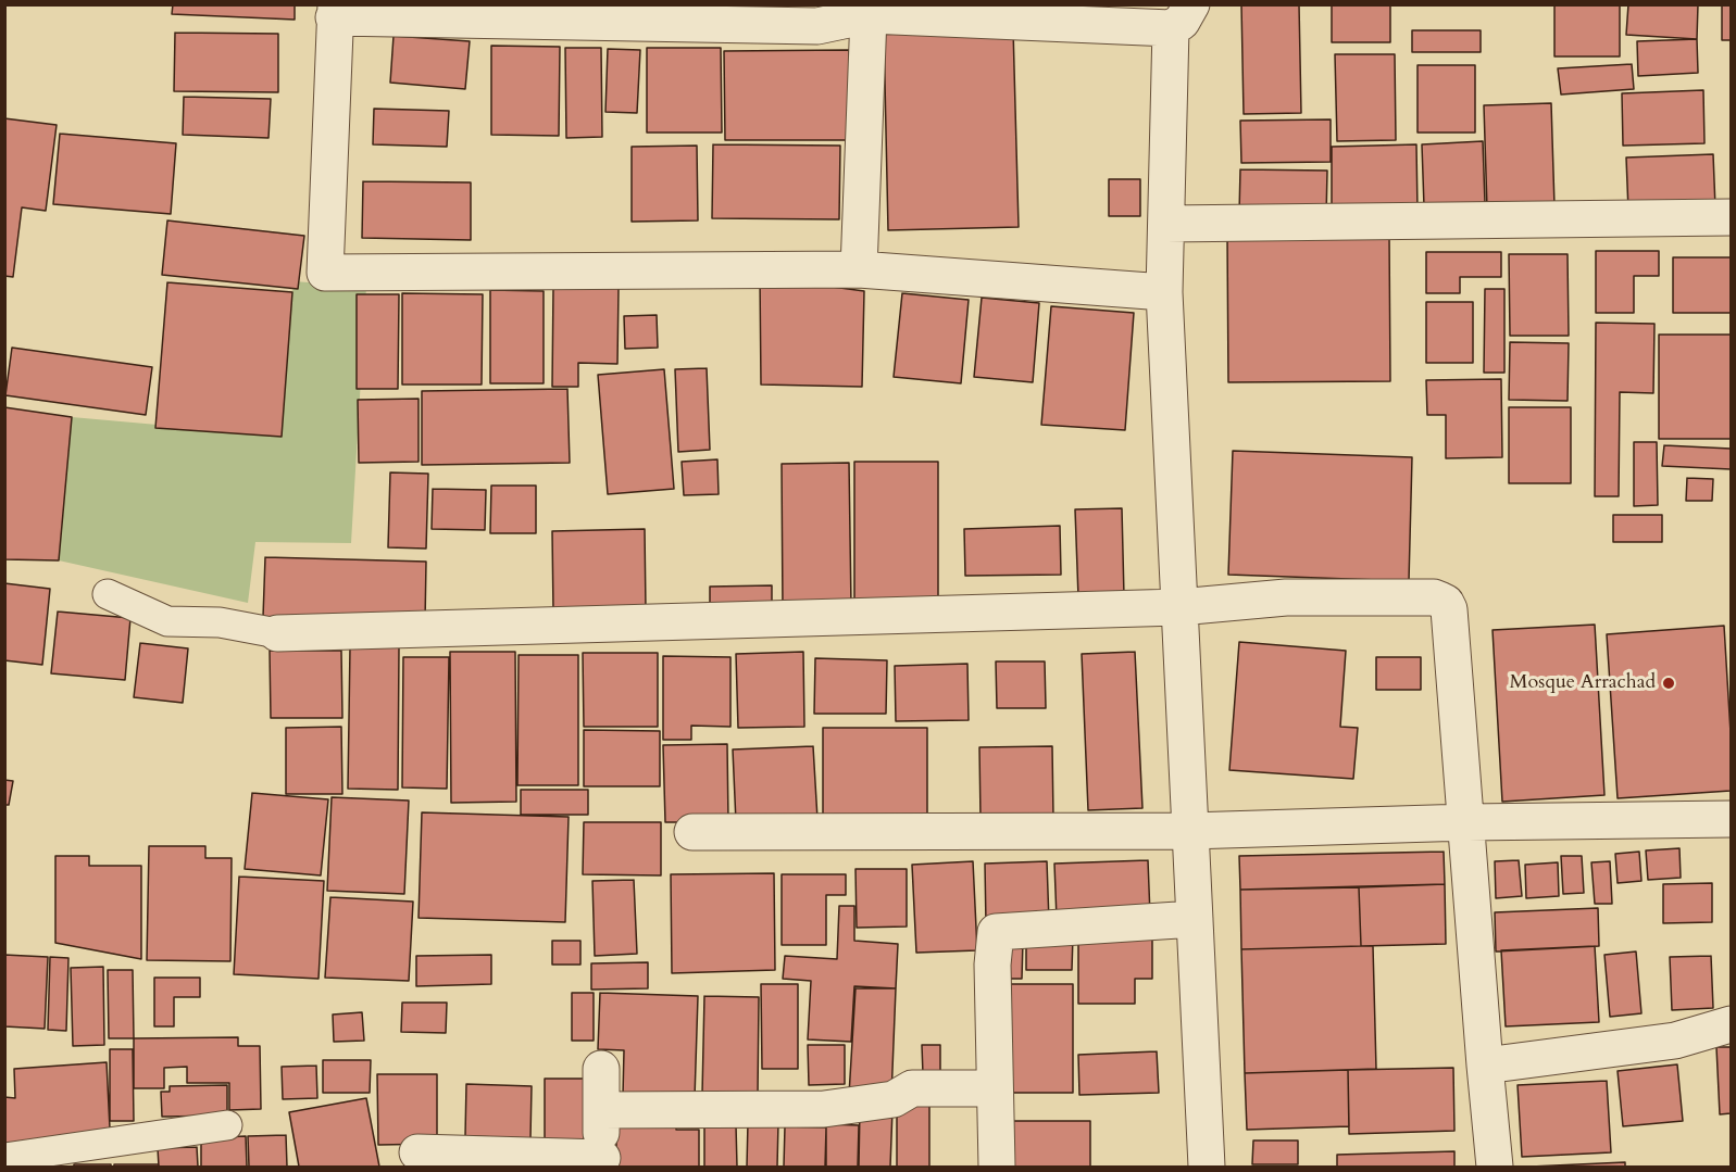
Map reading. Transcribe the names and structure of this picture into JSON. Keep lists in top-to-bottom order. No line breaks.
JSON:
{"places":["Mosque Arrachad"]}
